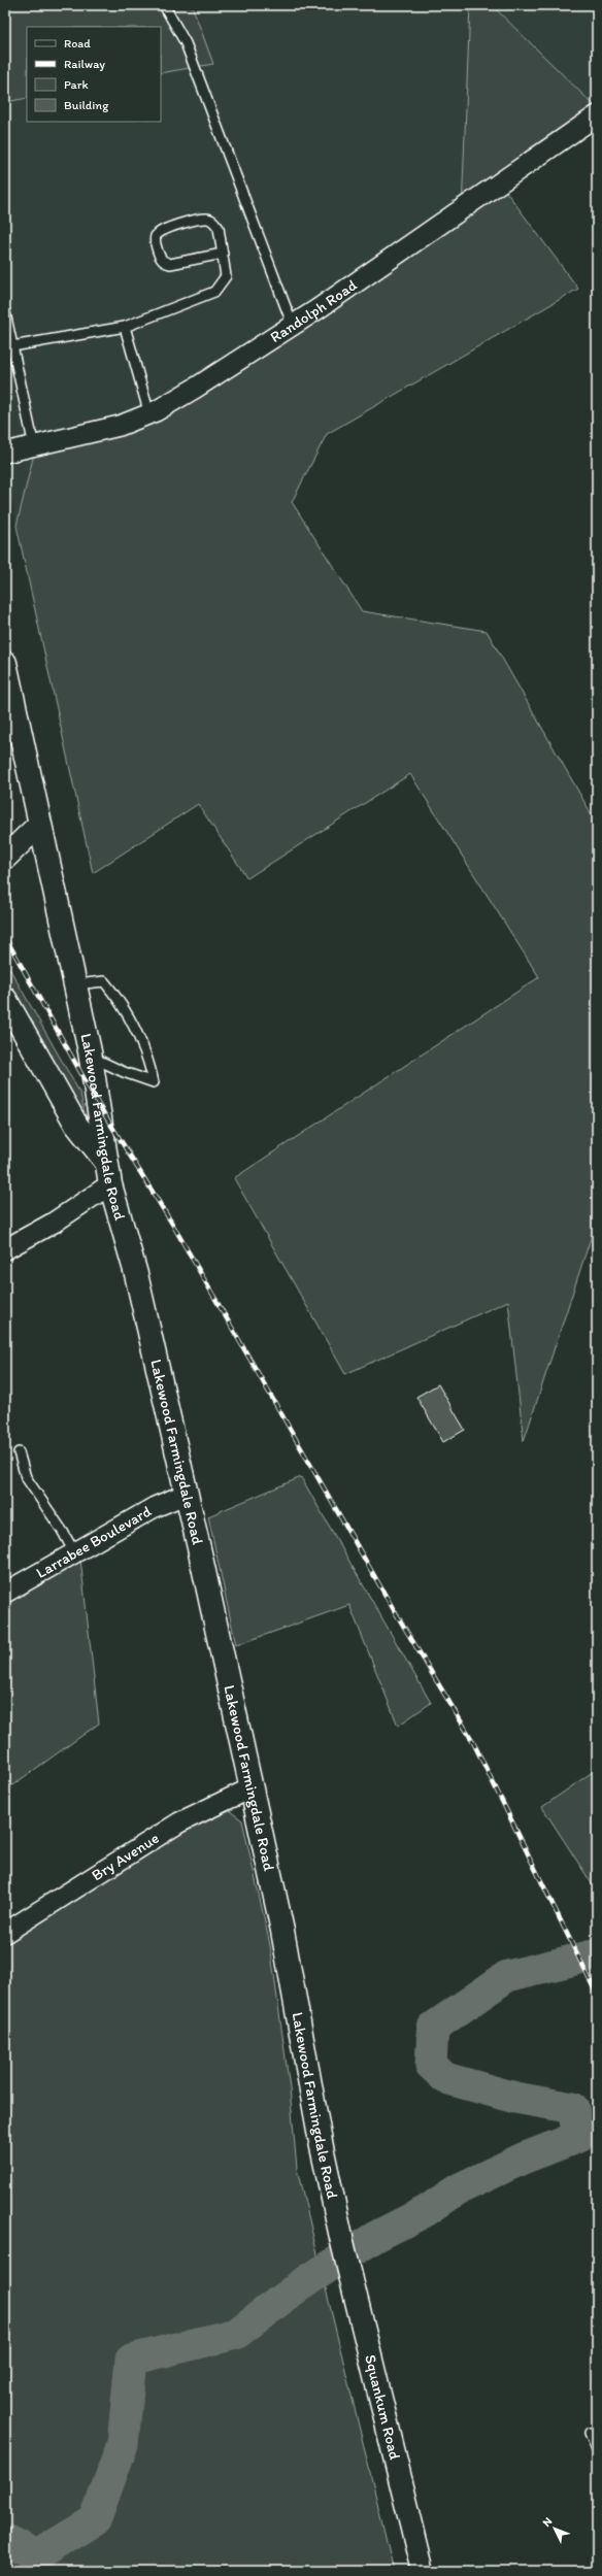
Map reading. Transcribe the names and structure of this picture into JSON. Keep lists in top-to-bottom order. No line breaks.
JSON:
{"streets":{"main road":["Lakewood Farmingdale Road","Squankum Road"],"street":["Randolph Road","Larrabee Boulevard","Bry Avenue"]},"crossings":[["Lakewood Farmingdale Road","Larrabee Boulevard"],["Lakewood Farmingdale Road","Bry Avenue"],["Lakewood Farmingdale Road","Squankum Road"]],"legend":["Road","Railway","Park","Building"],"north":"top left"}
